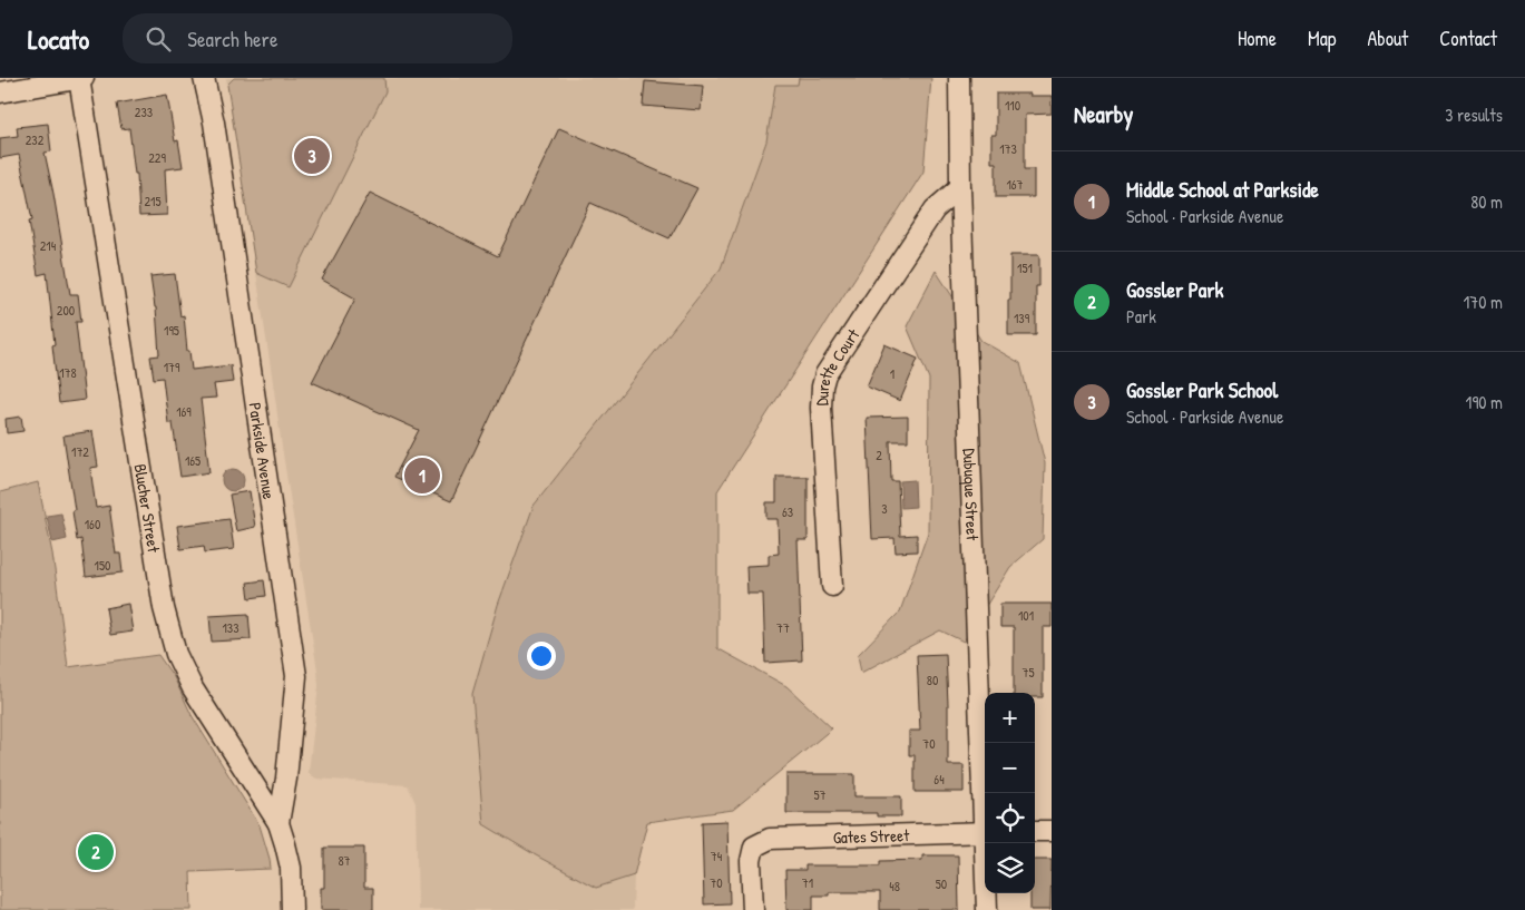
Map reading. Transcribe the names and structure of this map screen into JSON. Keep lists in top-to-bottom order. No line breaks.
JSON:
{"streets":{"street":["Durette Court","Parkside Avenue","Dubuque Street","Blucher Street","Gates Street"]},"crossings":[["Durette Court","Dubuque Street"],["Parkside Avenue","Blucher Street"]],"house_numbers":["110","233","232","173","229","167","215","214","151","200","139","195","179","178","1","169","172","2","165","3","63","160","150","101","133","77","75","80","70","64","57","74","87","70","71","50","48"],"page":{"header":"Locato","search":"Search here","nav":["Home","Map","About","Contact"],"heading":["Nearby","3 results"],"pins":["3","1","2"],"list":[{"mark":"1","name":"Middle School at Parkside","note":"School · Parkside Avenue","value":"80 m"},{"mark":"2","name":"Gossler Park","note":"Park","value":"170 m"},{"mark":"3","name":"Gossler Park School","note":"School · Parkside Avenue","value":"190 m"}],"map_buttons":["+","−"]}}
